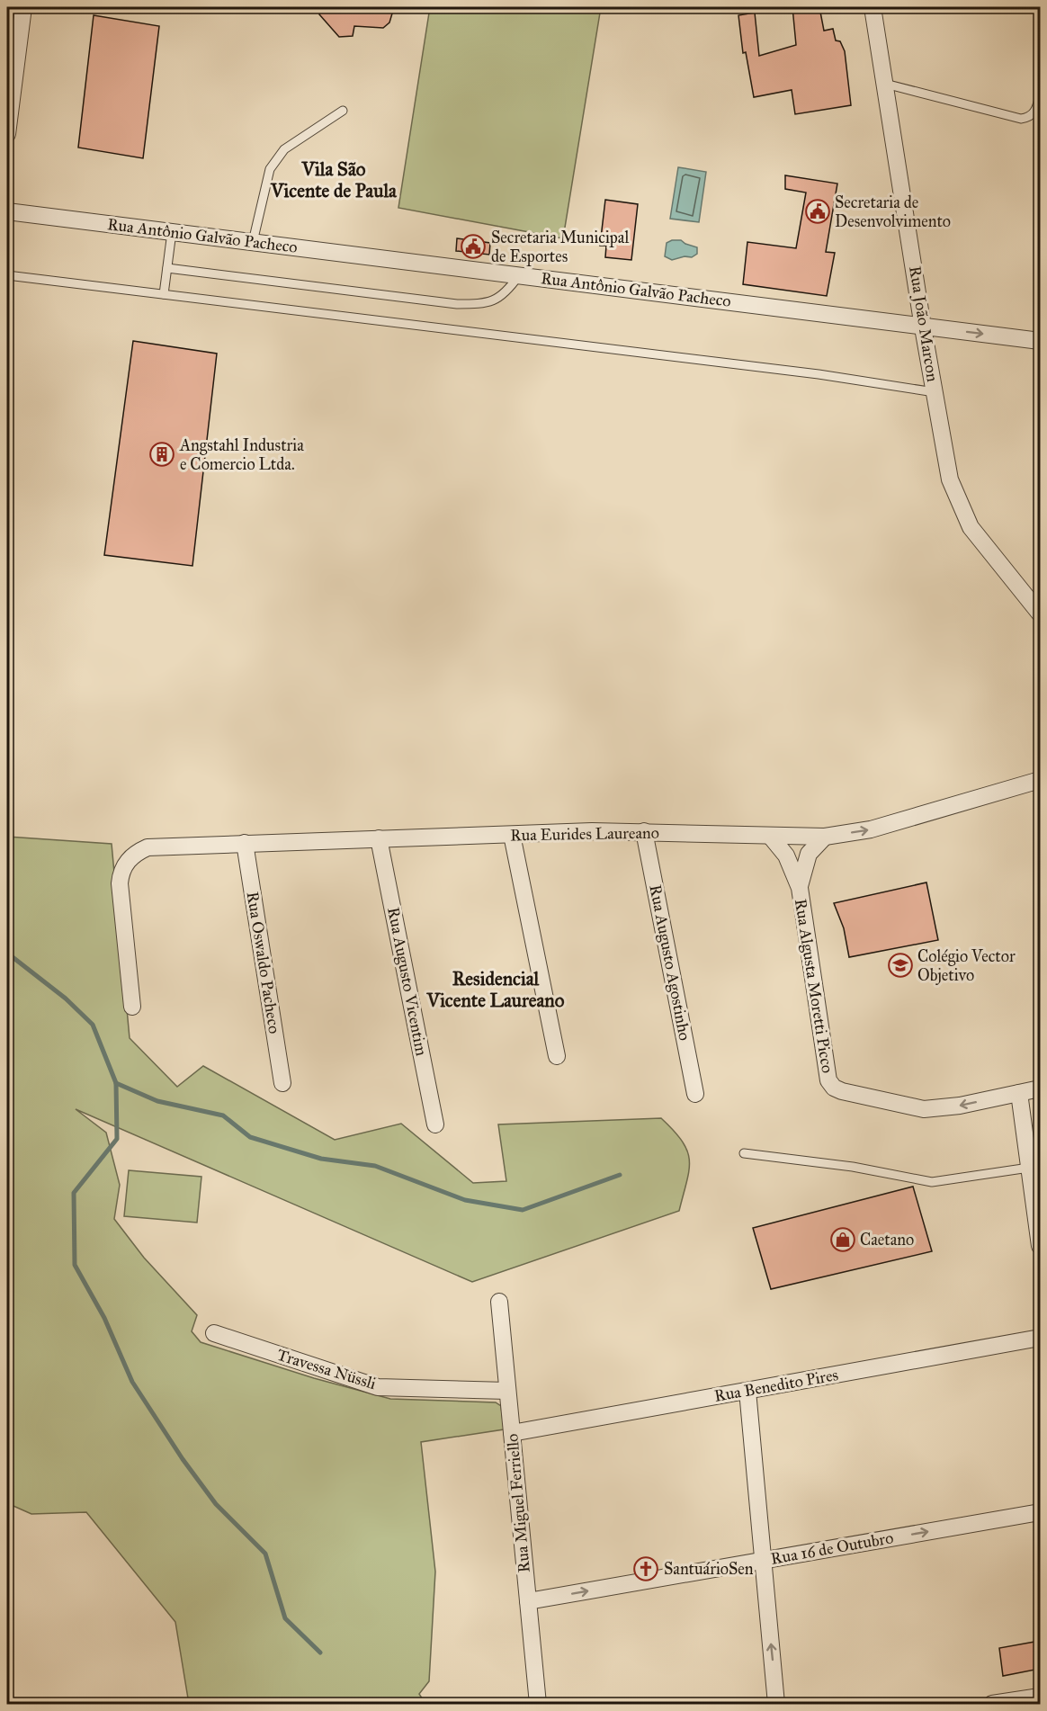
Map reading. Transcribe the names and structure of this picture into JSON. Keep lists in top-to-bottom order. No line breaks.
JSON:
{"streets":{"street":["Rua Antônio Galvão Pacheco","Rua João Marcon","Rua Eurides Laureano","Rua Oswaldo Pacheco","Rua Augusto Agostinho","Rua Augusto Vicentim","Rua Algusta Moretti Picco","Travessa Nüssli","Rua Benedito Pires","Rua Miguel Ferriello","Rua 16 de Outubro"]},"crossings":[["Rua Antônio Galvão Pacheco","Rua João Marcon"],["Rua Eurides Laureano","Rua Oswaldo Pacheco"],["Rua Eurides Laureano","Rua Augusto Agostinho"],["Rua Eurides Laureano","Rua Augusto Vicentim"],["Rua Eurides Laureano","Rua Algusta Moretti Picco"],["Travessa Nüssli","Rua Miguel Ferriello"],["Rua Benedito Pires","Rua Miguel Ferriello"],["Rua Miguel Ferriello","Rua 16 de Outubro"]],"one_way":["Rua 16 de Outubro"],"districts":["Vila São Vicente de Paula","Residencial Vicente Laureano"],"places":{"public building":["Secretaria de Desenvolvimento","Secretaria Municipal de Esportes"],"building":["Angstahl Industria e Comercio Ltda."],"school or university":["Colégio Vector Objetivo"],"shop":["Caetano"],"church":["SantuárioSen"]}}
